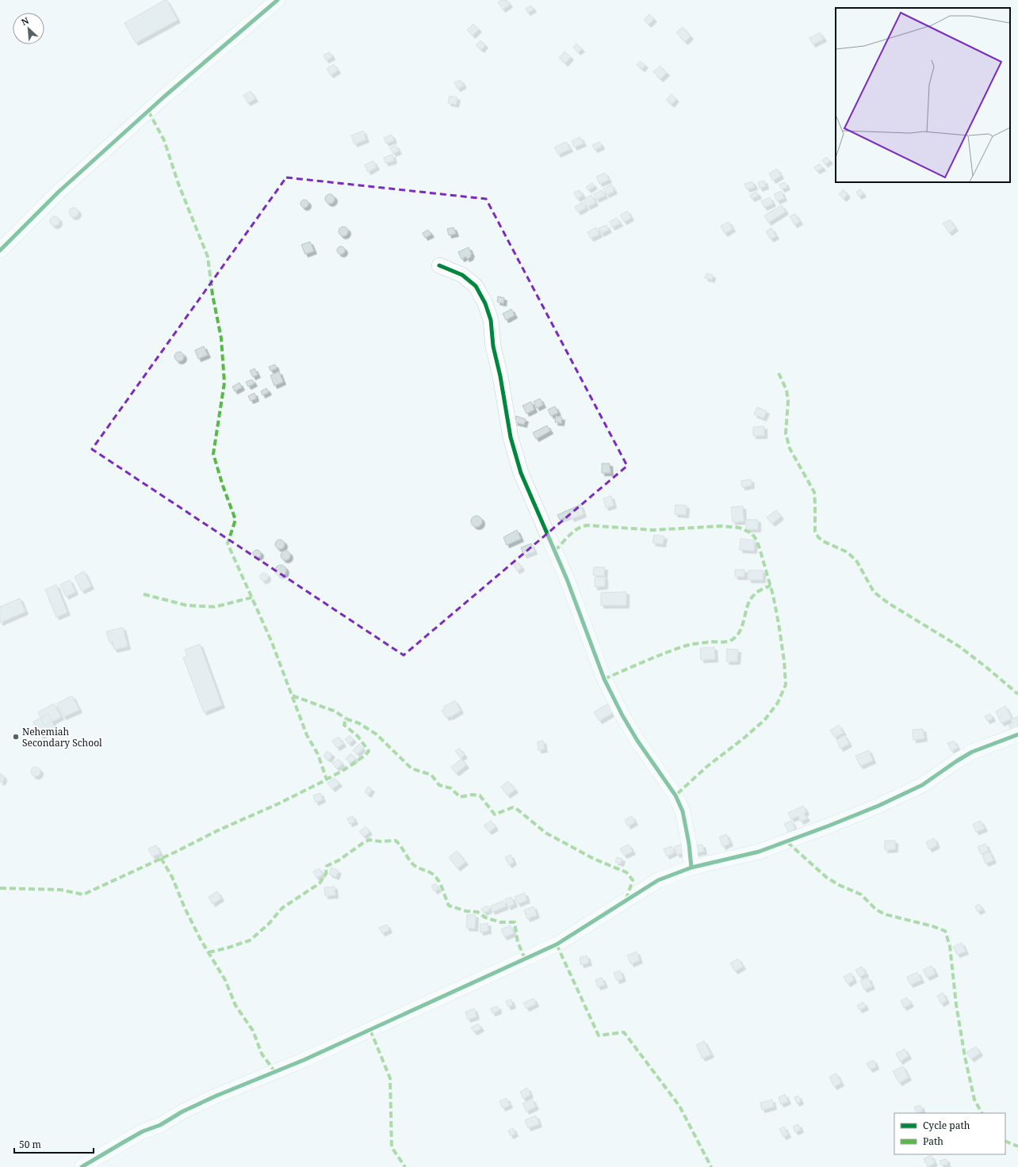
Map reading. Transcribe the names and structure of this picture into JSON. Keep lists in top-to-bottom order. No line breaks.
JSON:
{"places":["Nehemiah Secondary School"],"legend":["Cycle path","Path"],"scale_bar":"50 m","north":"top left"}
